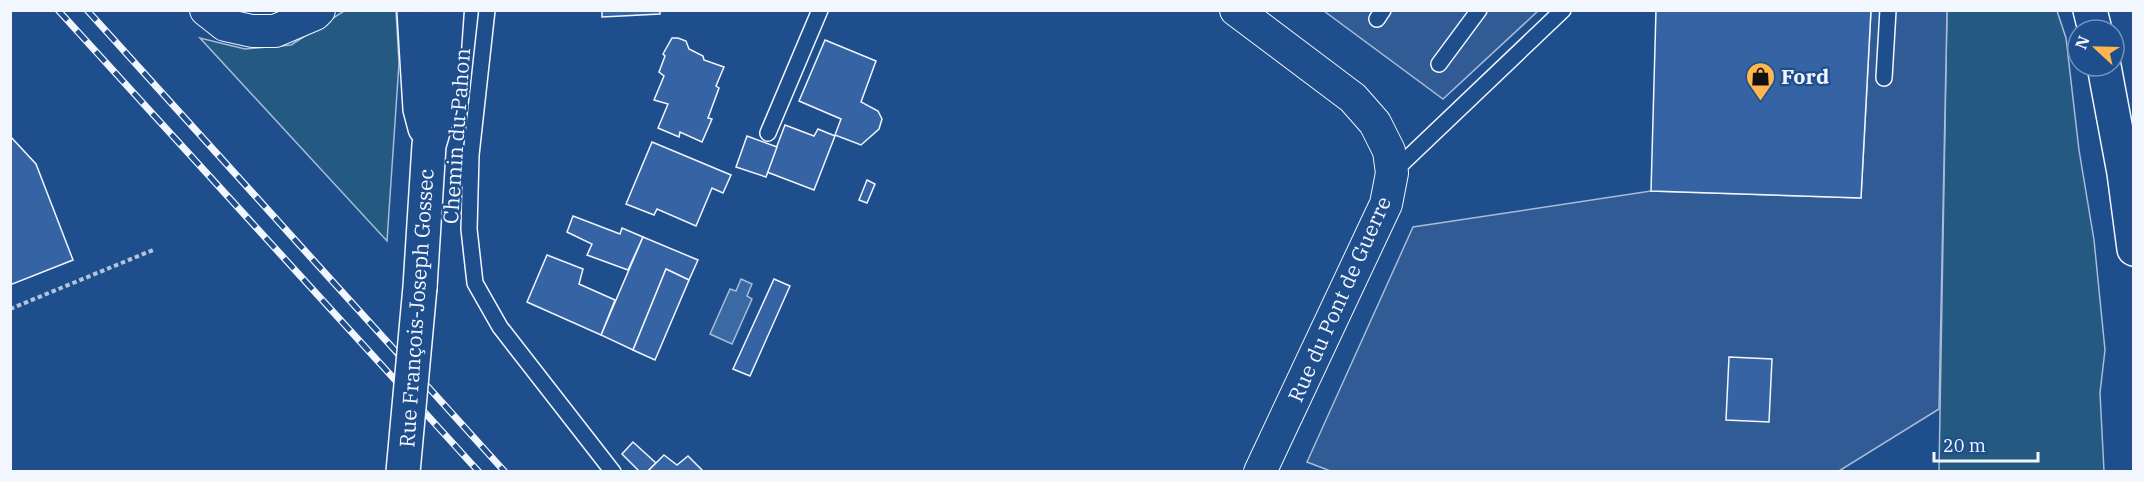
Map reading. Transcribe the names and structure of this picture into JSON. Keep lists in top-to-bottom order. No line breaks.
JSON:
{"streets":{"main road":["Rue François-Joseph Gossec"],"street":["Rue du Pont de Guerre"],"lane":["Chemin du Pahon"]},"places":{"shop":["Ford"]},"scale_bar":"20 m","north":"left"}
